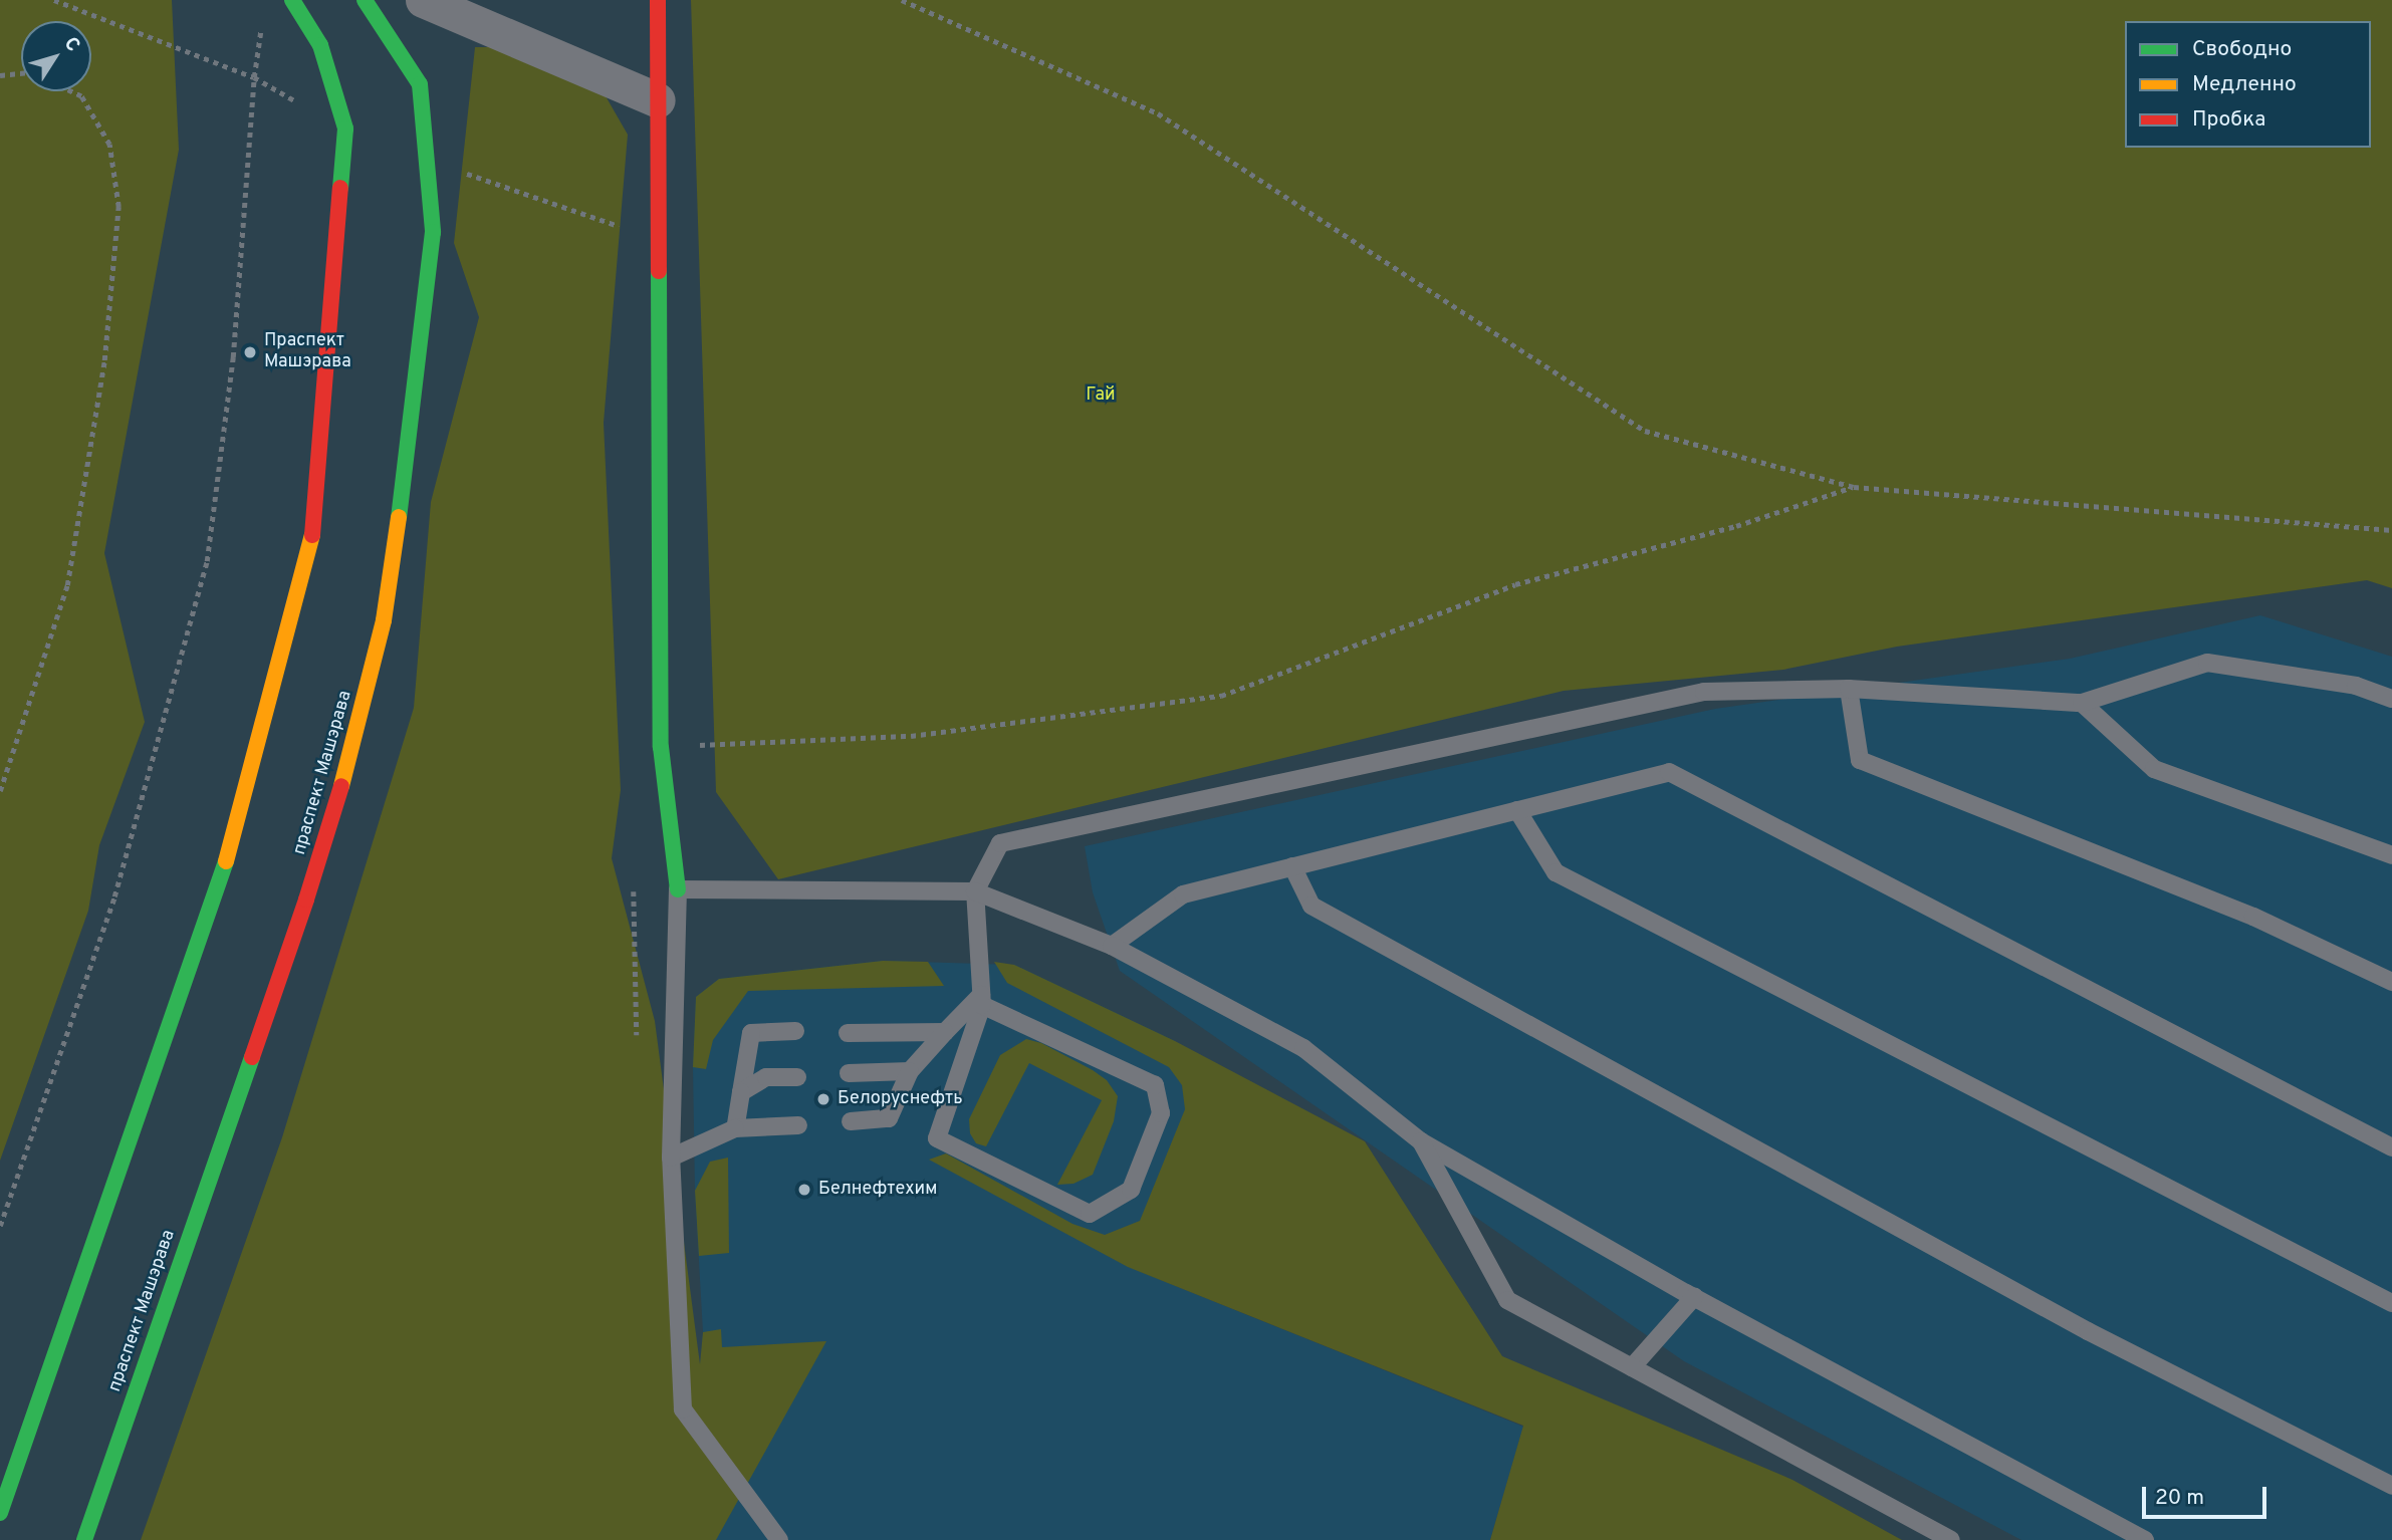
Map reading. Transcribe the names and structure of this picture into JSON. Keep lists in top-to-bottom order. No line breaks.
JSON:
{"streets":{"main road":["праспект Машэрава"]},"parks":["Гай"],"places":["Праспект Машэрава","Белоруснефть","Белнефтехим"],"legend":["Свободно","Медленно","Пробка"],"scale_bar":"20 m","north":"top right"}
